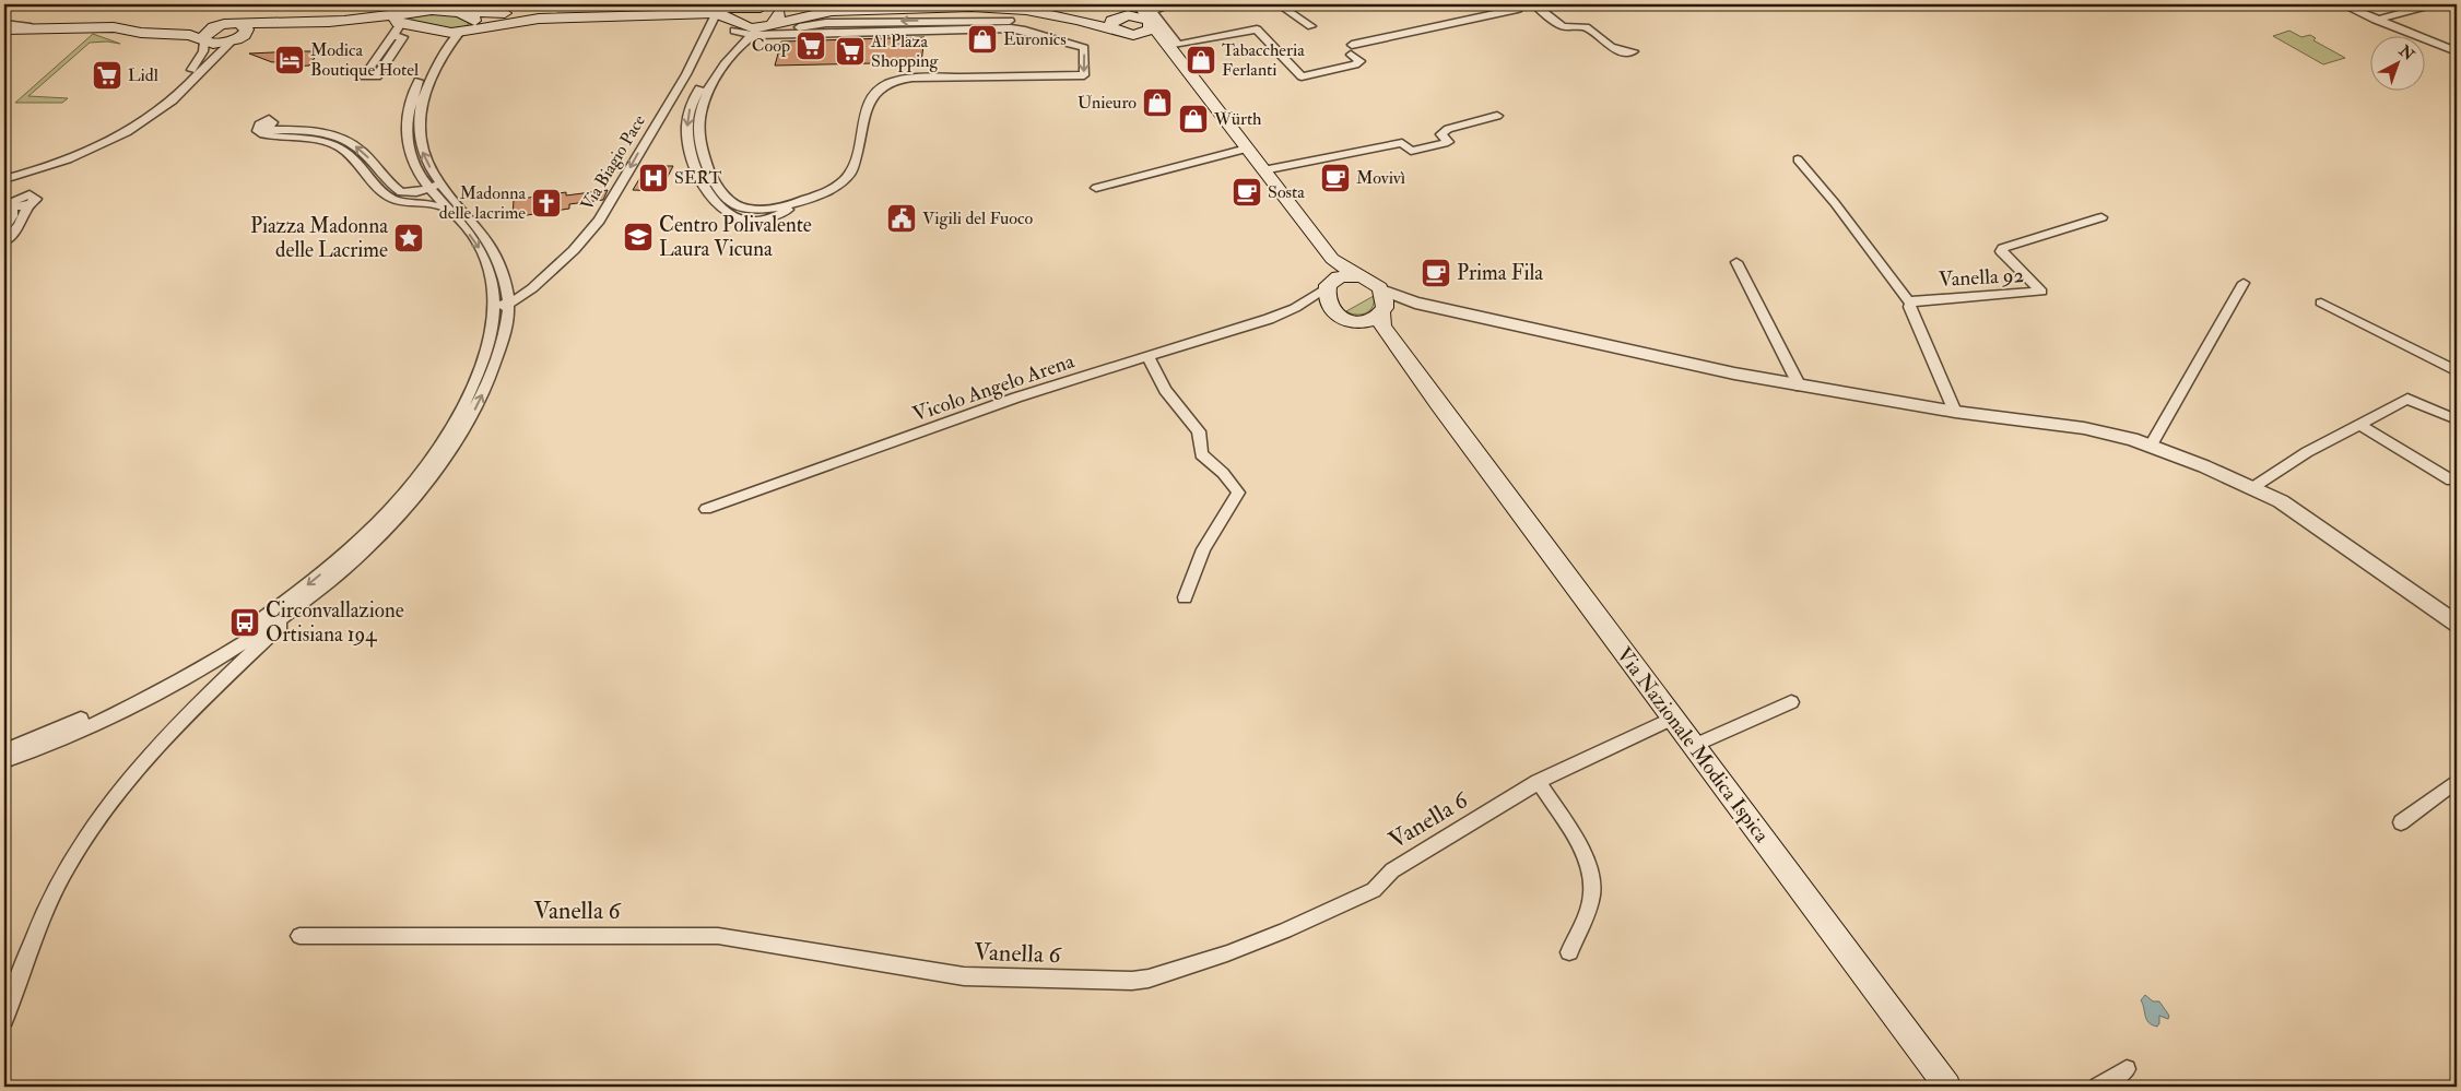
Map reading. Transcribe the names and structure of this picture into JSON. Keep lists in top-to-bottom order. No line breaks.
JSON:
{"streets":{"main road":["Via Nazionale Modica Ispica"],"street":["Via Biagio Pace","Vanella 92","Vicolo Angelo Arena","Vanella 6"]},"crossings":[["Via Nazionale Modica Ispica","Vanella 6"]],"one_way":["Via Biagio Pace"],"places":{"shop":["Euronics","Tabaccheria Ferlanti","Unieuro","Würth"],"supermarket":["Coop","Al Plaza Shopping","Lidl"],"hotel":["Modica Boutique Hotel"],"hospital":["SERT"],"cafe":["Movivì","Sosta","Prima Fila"],"church":["Madonna delle lacrime"],"public building":["Vigili del Fuoco"],"school or university":["Centro Polivalente Laura Vicuna"],"place":["Piazza Madonna delle Lacrime"],"bus stop":["Circonvallazione Ortisiana 194"]},"north":"top right"}
